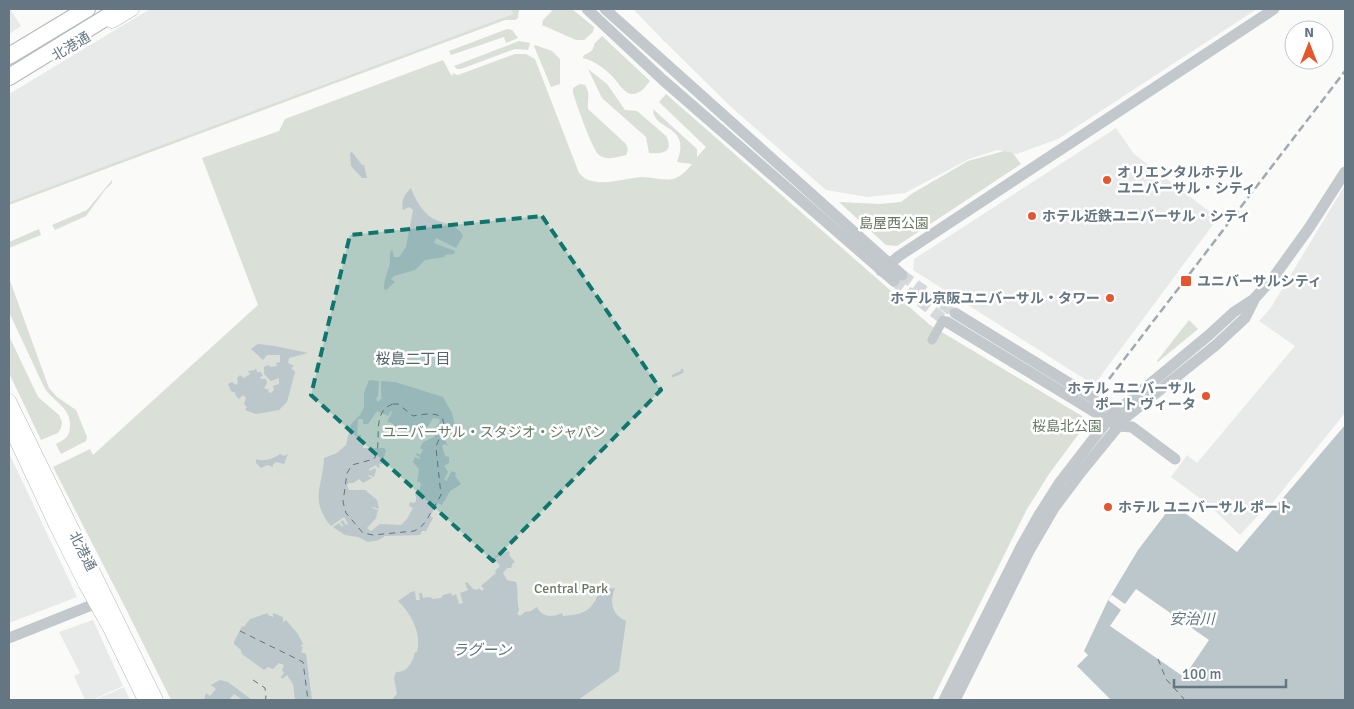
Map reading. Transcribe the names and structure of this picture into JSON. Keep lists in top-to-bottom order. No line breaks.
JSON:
{"streets":{"main road":["北港通"]},"districts":["桜島二丁目"],"water":["安治川","ラグーン"],"parks":["島屋西公園","桜島北公園","ユニバーサル・スタジオ・ジャパン","Central Park"],"places":{"other":["オリエンタルホテル ユニバーサル・シティ","ホテル近鉄ユニバーサル・シティ","ホテル京阪ユニバーサル・タワー","ホテル ユニバーサル ポート ヴィータ","ホテル ユニバーサル ポート"],"transit":["ユニバーサルシティ"]},"scale_bar":"100 m","north":"top"}
